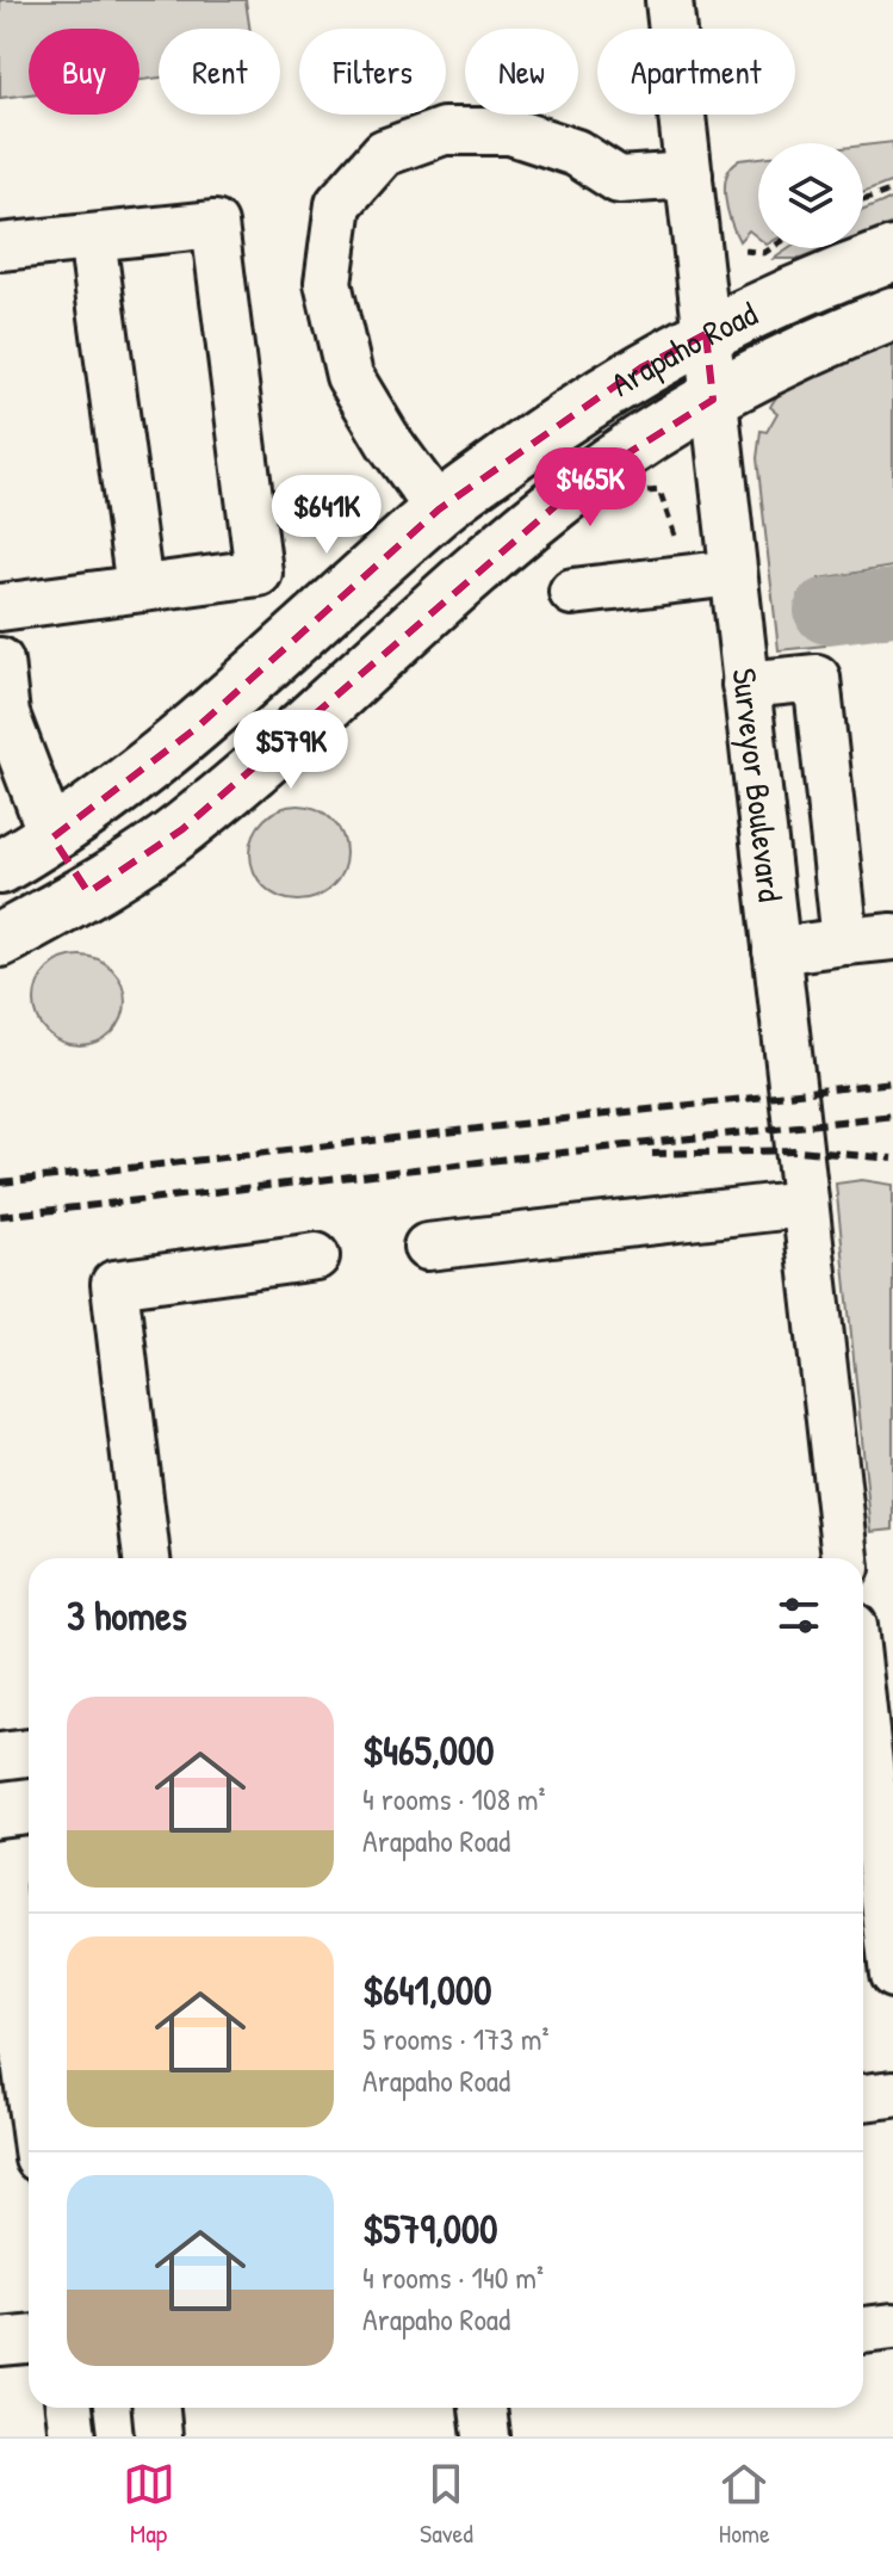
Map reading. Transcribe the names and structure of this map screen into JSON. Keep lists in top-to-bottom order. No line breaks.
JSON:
{"streets":{"main road":["Arapaho Road"],"street":["Surveyor Boulevard"]},"crossings":[["Arapaho Road","Surveyor Boulevard"]],"page":{"chip":["Buy","Rent","Filters","New","Apartment"],"price":["$465K","$641K","$579K"],"heading":"3 homes","list":[{"name":"$465,000","note":"4 rooms · 108 m² · Arapaho Road"},{"name":"$641,000","note":"5 rooms · 173 m² · Arapaho Road"},{"name":"$579,000","note":"4 rooms · 140 m² · Arapaho Road"}],"tabs":["Map","Saved","Home"]}}
